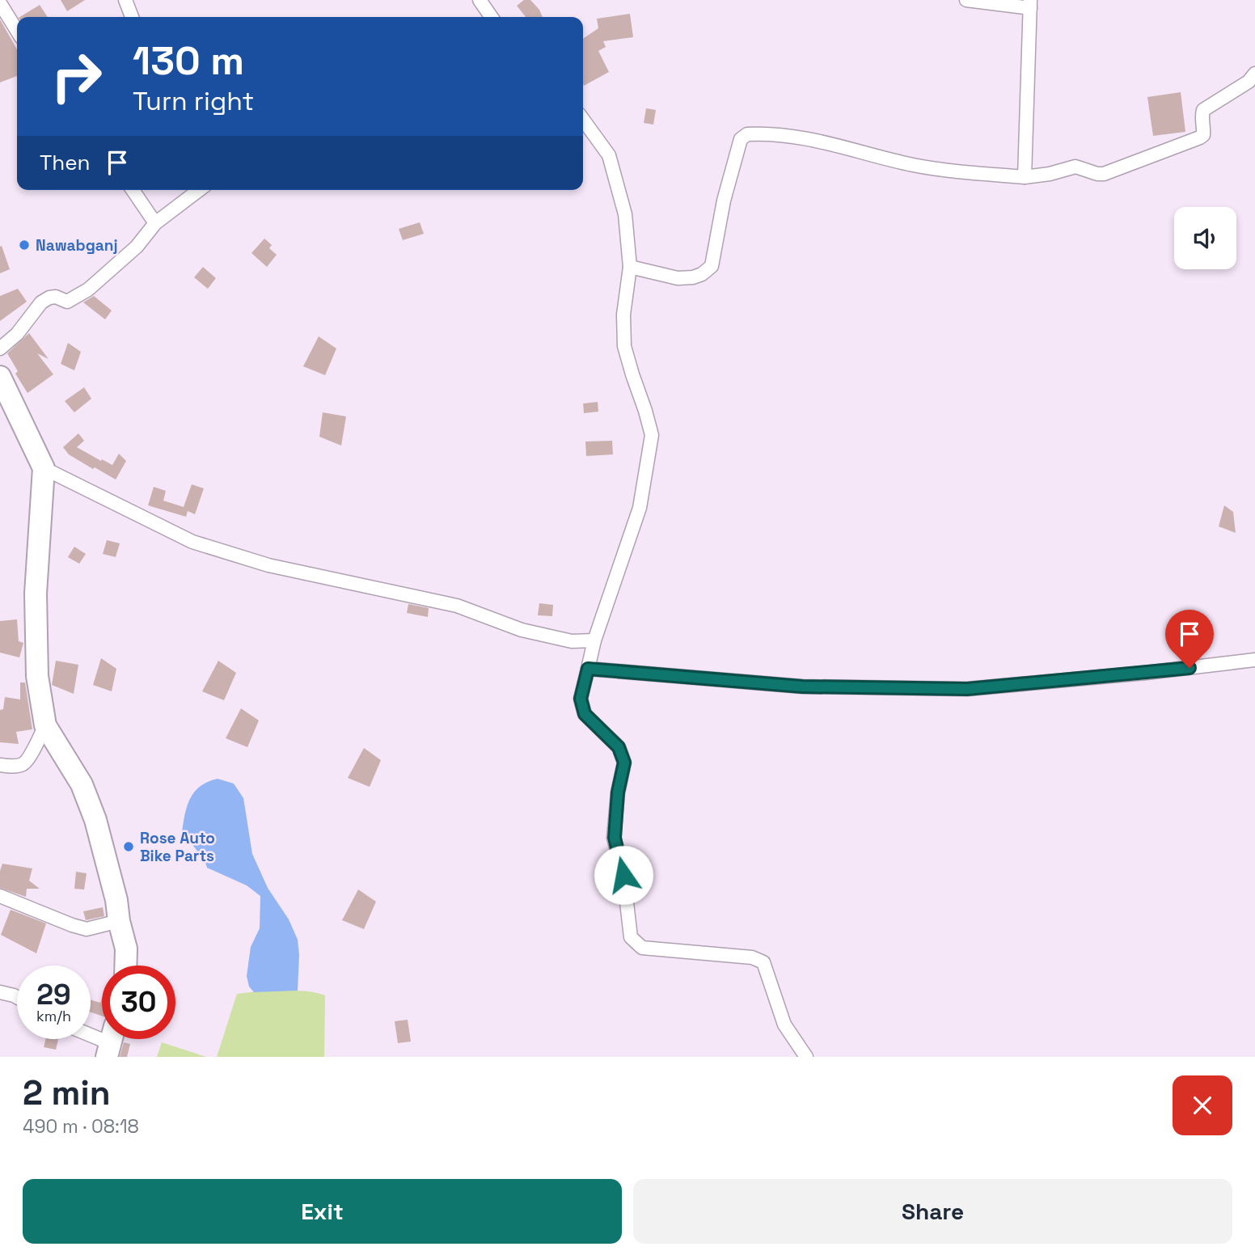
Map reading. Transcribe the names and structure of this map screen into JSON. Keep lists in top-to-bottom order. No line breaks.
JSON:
{"places":["Nawabganj","Rose Auto Bike Parts"],"page":{"turn":["130 m","Turn right"],"then":"Then","speed":"29 km/h","limit":"30","heading":["2 min","490 m · 08:18"],"buttons":["Exit","Share"]}}
